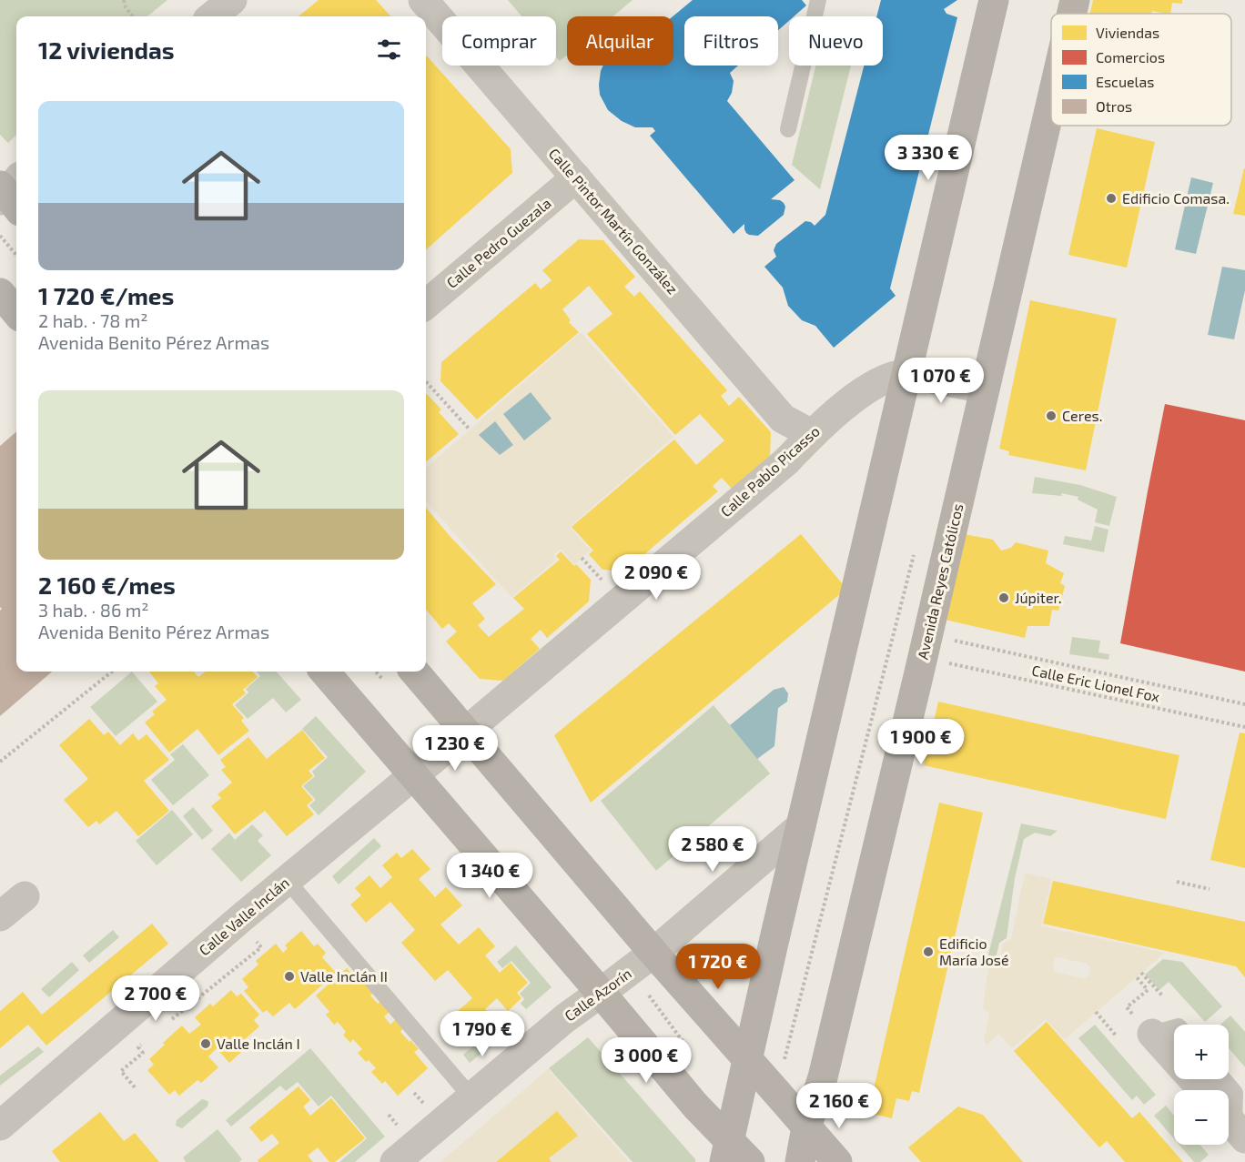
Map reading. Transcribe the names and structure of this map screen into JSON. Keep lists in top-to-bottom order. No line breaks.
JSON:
{"streets":{"main road":["Avenida Reyes Católicos"],"street":["Calle Pintor Martín González","Calle Pedro Guezala","Calle Pablo Picasso","Calle Valle Inclán","Calle Azorín"],"path":["Calle Eric Lionel Fox"]},"crossings":[["Calle Pintor Martín González","Calle Pedro Guezala"],["Calle Pintor Martín González","Calle Pablo Picasso"],["Calle Pablo Picasso","Calle Valle Inclán"]],"places":["Edificio Comasa.","Ceres.","Júpiter.","Edificio María José","Valle Inclán II","Valle Inclán I"],"legend":["Viviendas","Comercios","Escuelas","Otros"],"page":{"chip":["Comprar","Alquilar","Filtros","Nuevo"],"heading":"12 viviendas","list":[{"name":"1 720 €/mes","note":"2 hab. · 78 m² · Avenida Benito Pérez Armas"},{"name":"2 160 €/mes","note":"3 hab. · 86 m² · Avenida Benito Pérez Armas"}],"price":["3 330 €","1 070 €","2 090 €","1 900 €","1 230 €","2 580 €","1 340 €","1 720 €","2 700 €","1 790 €","3 000 €","2 160 €"],"map_buttons":["+","−"]}}
